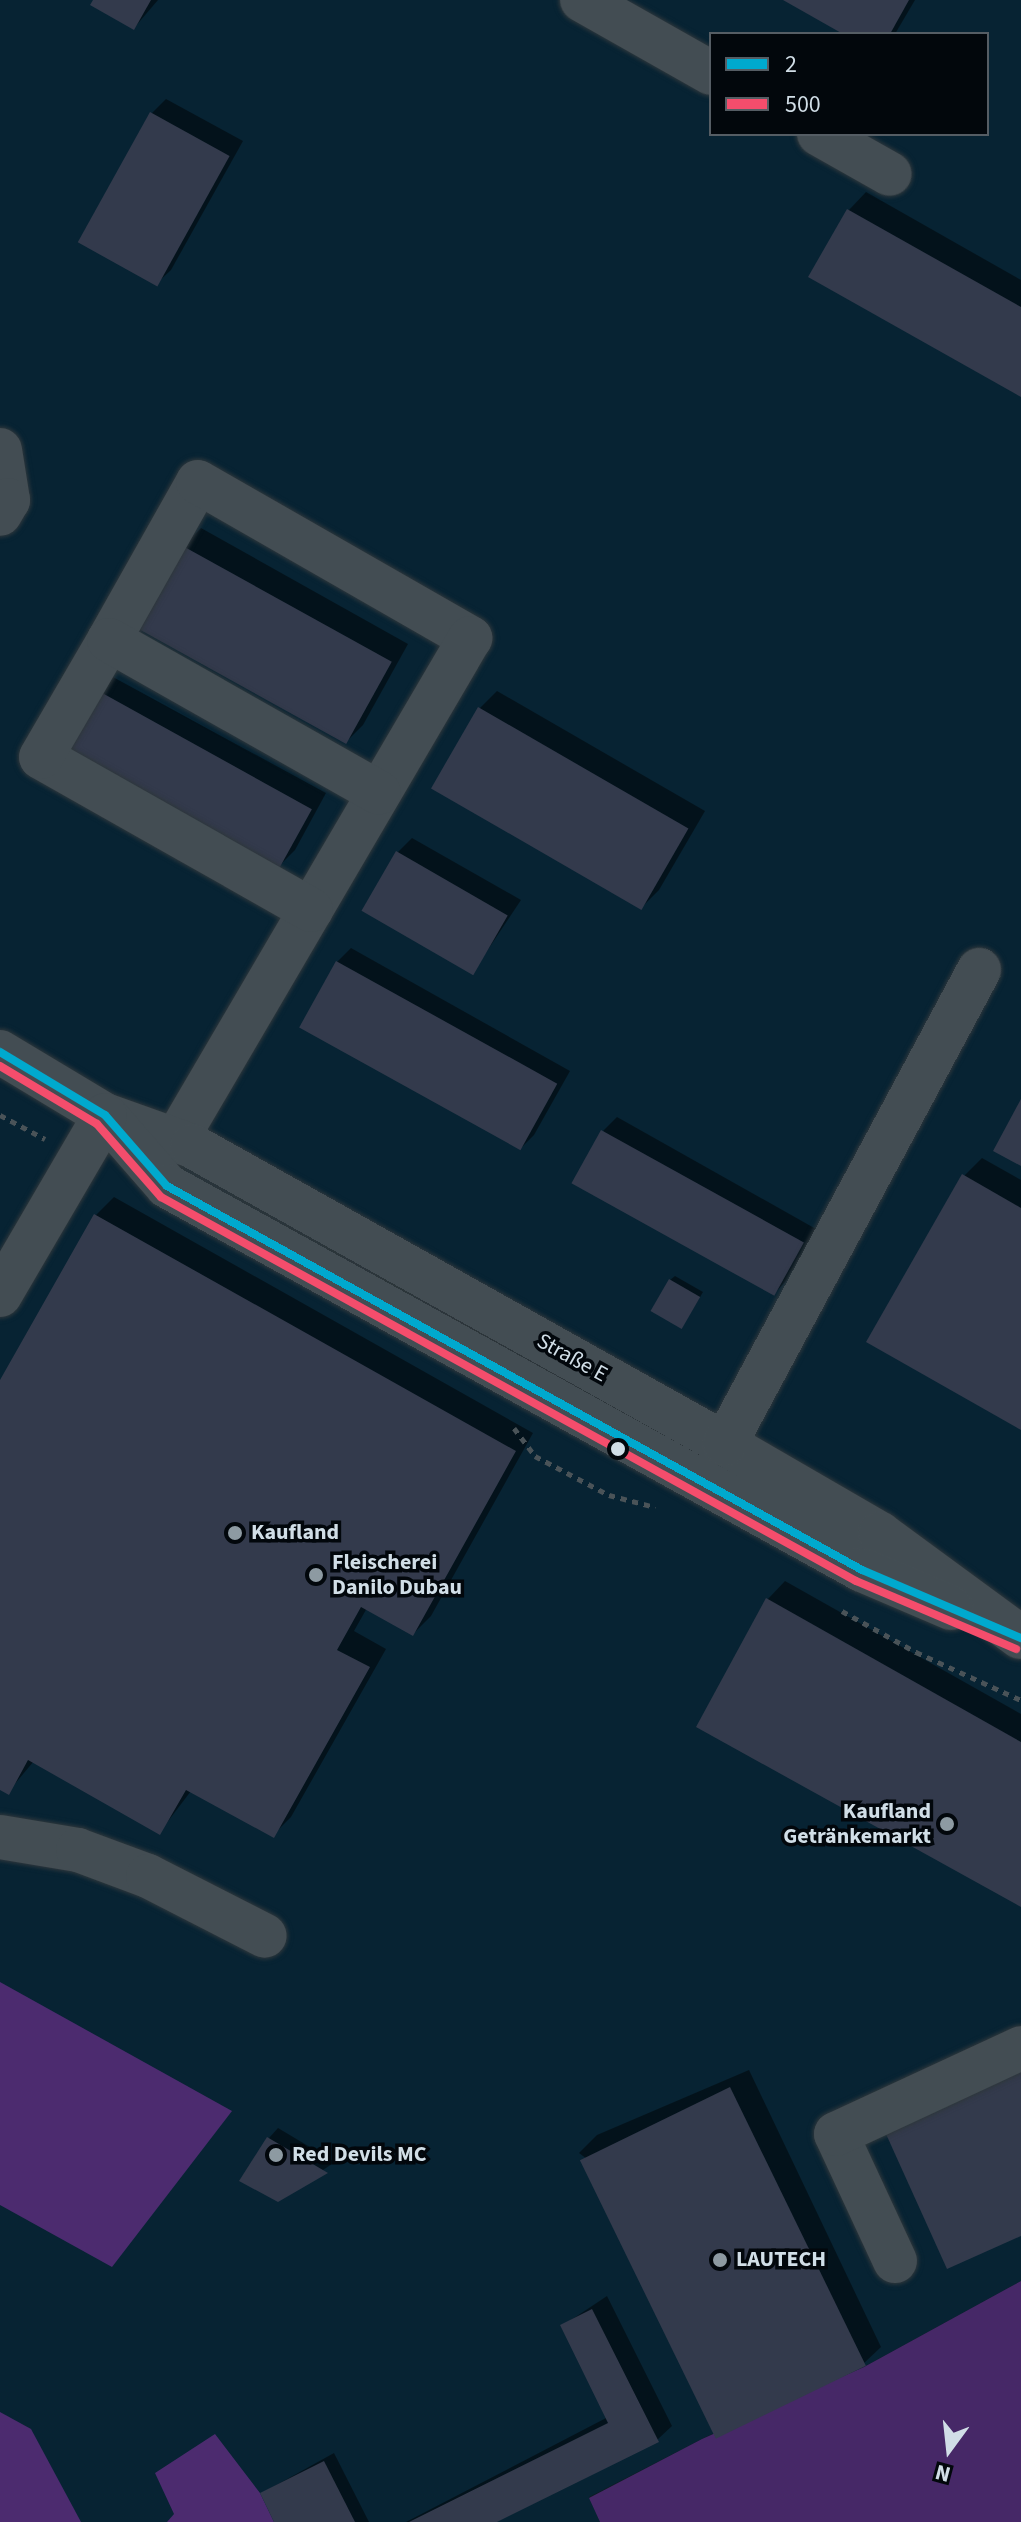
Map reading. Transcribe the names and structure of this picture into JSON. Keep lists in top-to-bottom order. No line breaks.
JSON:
{"streets":{"street":["Straße E"]},"places":["Kaufland","Fleischerei Danilo Dubau","Kaufland Getränkemarkt","Red Devils MC","LAUTECH"],"lines":["transit line 2","transit line 500"],"legend":["2","500"],"north":"bottom"}
